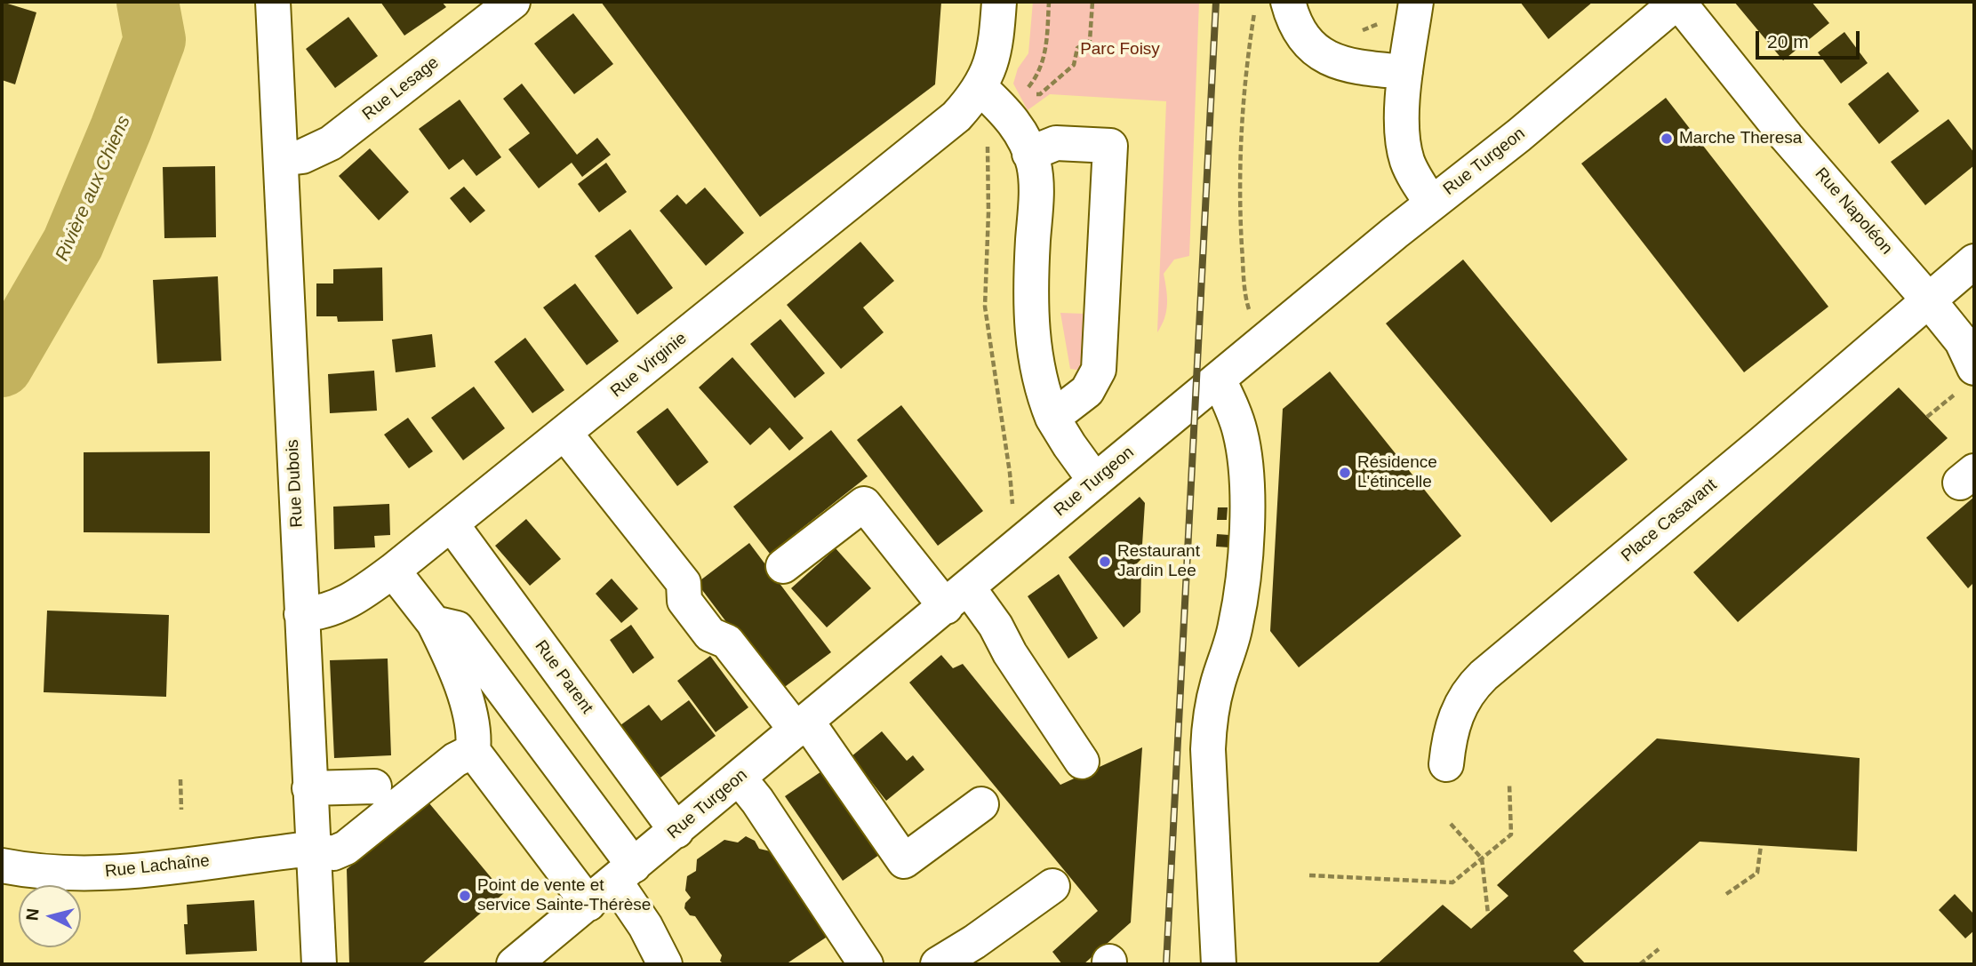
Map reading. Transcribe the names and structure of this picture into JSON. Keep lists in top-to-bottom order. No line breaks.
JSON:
{"streets":{"street":["Rue Lesage","Rue Turgeon","Rue Napoléon","Rue Virginie","Rue Dubois","Place Casavant","Rue Parent","Rue Lachaîne"]},"crossings":[["Rue Lesage","Rue Dubois"],["Rue Turgeon","Rue Napoléon"],["Rue Turgeon","Rue Parent"],["Rue Napoléon","Place Casavant"],["Rue Virginie","Rue Dubois"],["Rue Virginie","Rue Parent"],["Rue Dubois","Rue Lachaîne"]],"water":["Rivière aux Chiens"],"parks":["Parc Foisy"],"places":["Marche Theresa","Résidence L'étincelle","Restaurant Jardin Lee","Point de vente et service Sainte-Thérèse"],"scale_bar":"20 m","north":"left"}
